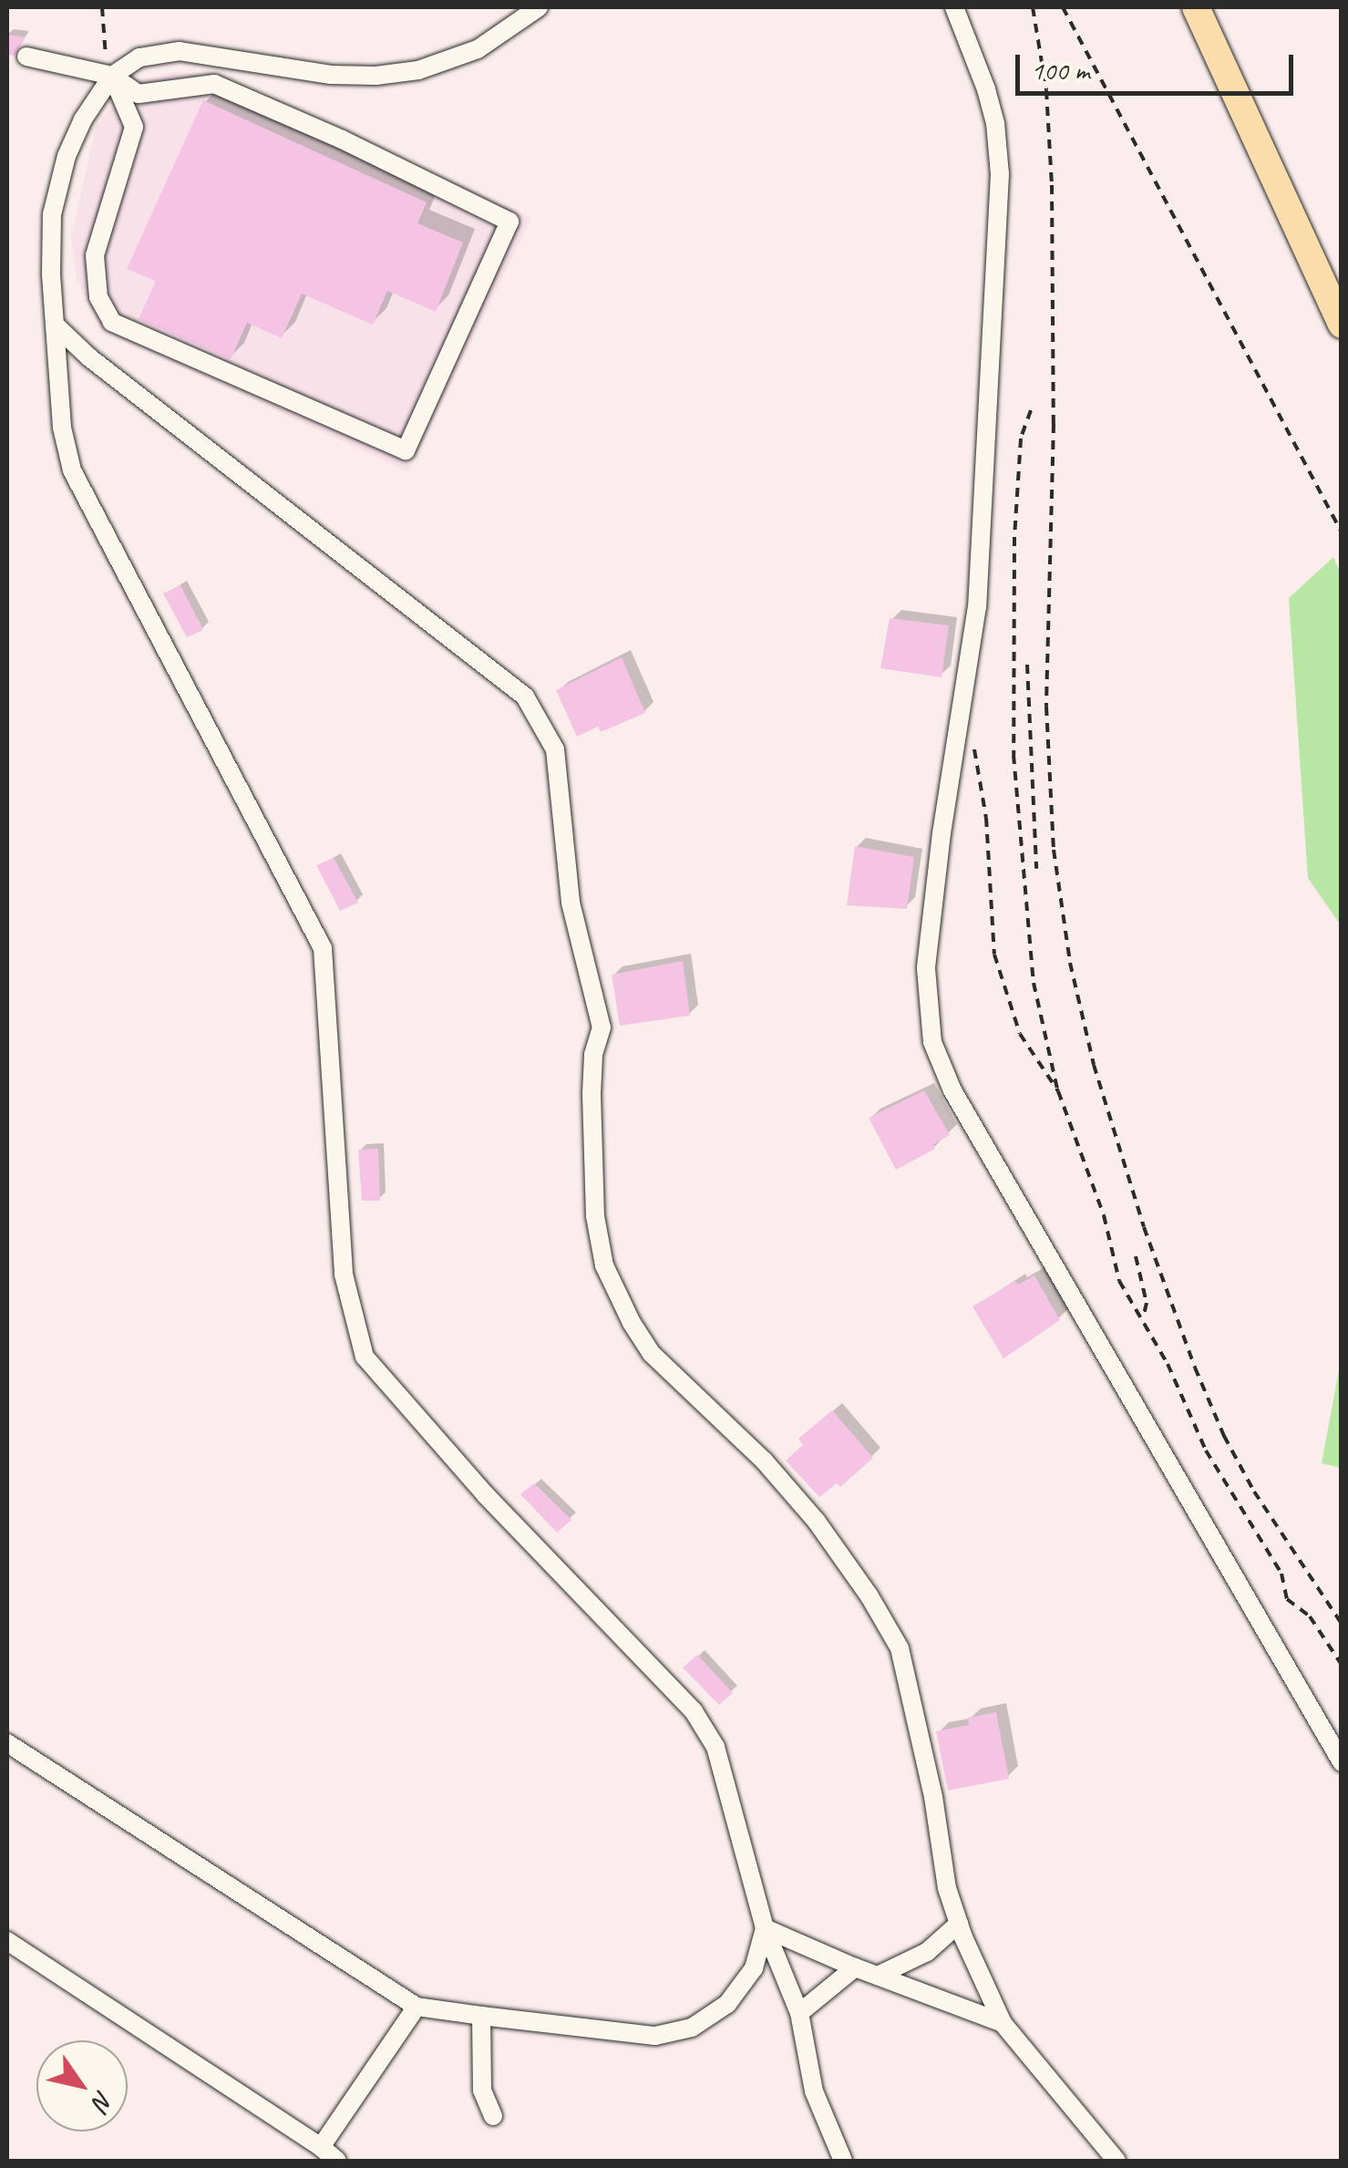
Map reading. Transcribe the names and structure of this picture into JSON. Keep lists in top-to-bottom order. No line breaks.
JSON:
{"scale_bar":"100 m","north":"bottom right"}
